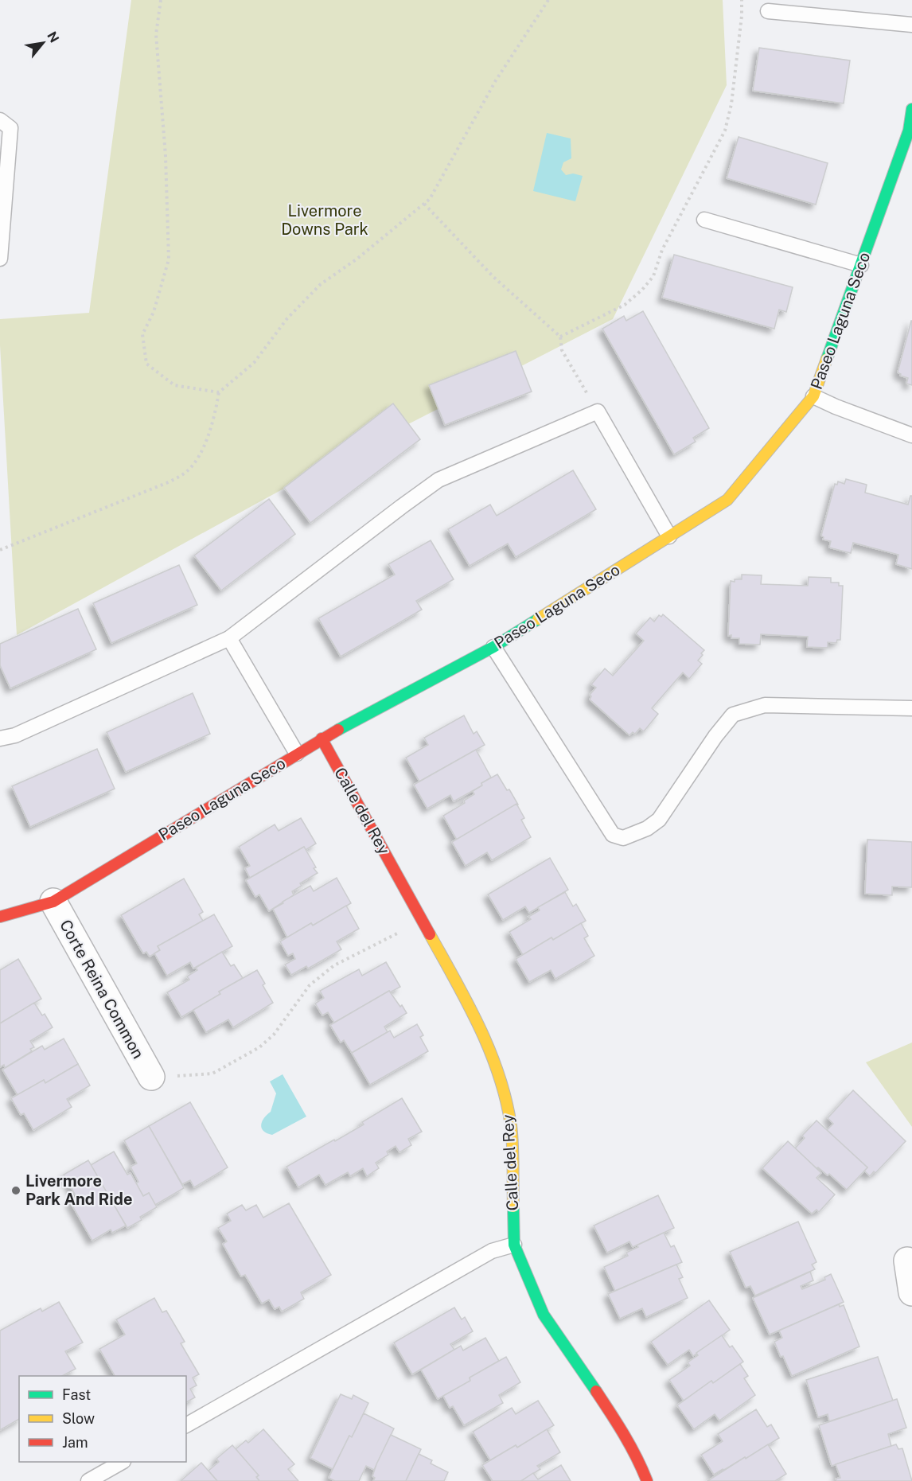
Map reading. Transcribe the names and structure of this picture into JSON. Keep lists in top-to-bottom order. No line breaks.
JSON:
{"streets":{"street":["Paseo Laguna Seco","Calle del Rey","Corte Reina Common"]},"crossings":[["Paseo Laguna Seco","Calle del Rey"],["Paseo Laguna Seco","Corte Reina Common"]],"parks":["Livermore Downs Park"],"places":["Livermore Park And Ride"],"legend":["Fast","Slow","Jam"],"north":"top right"}
